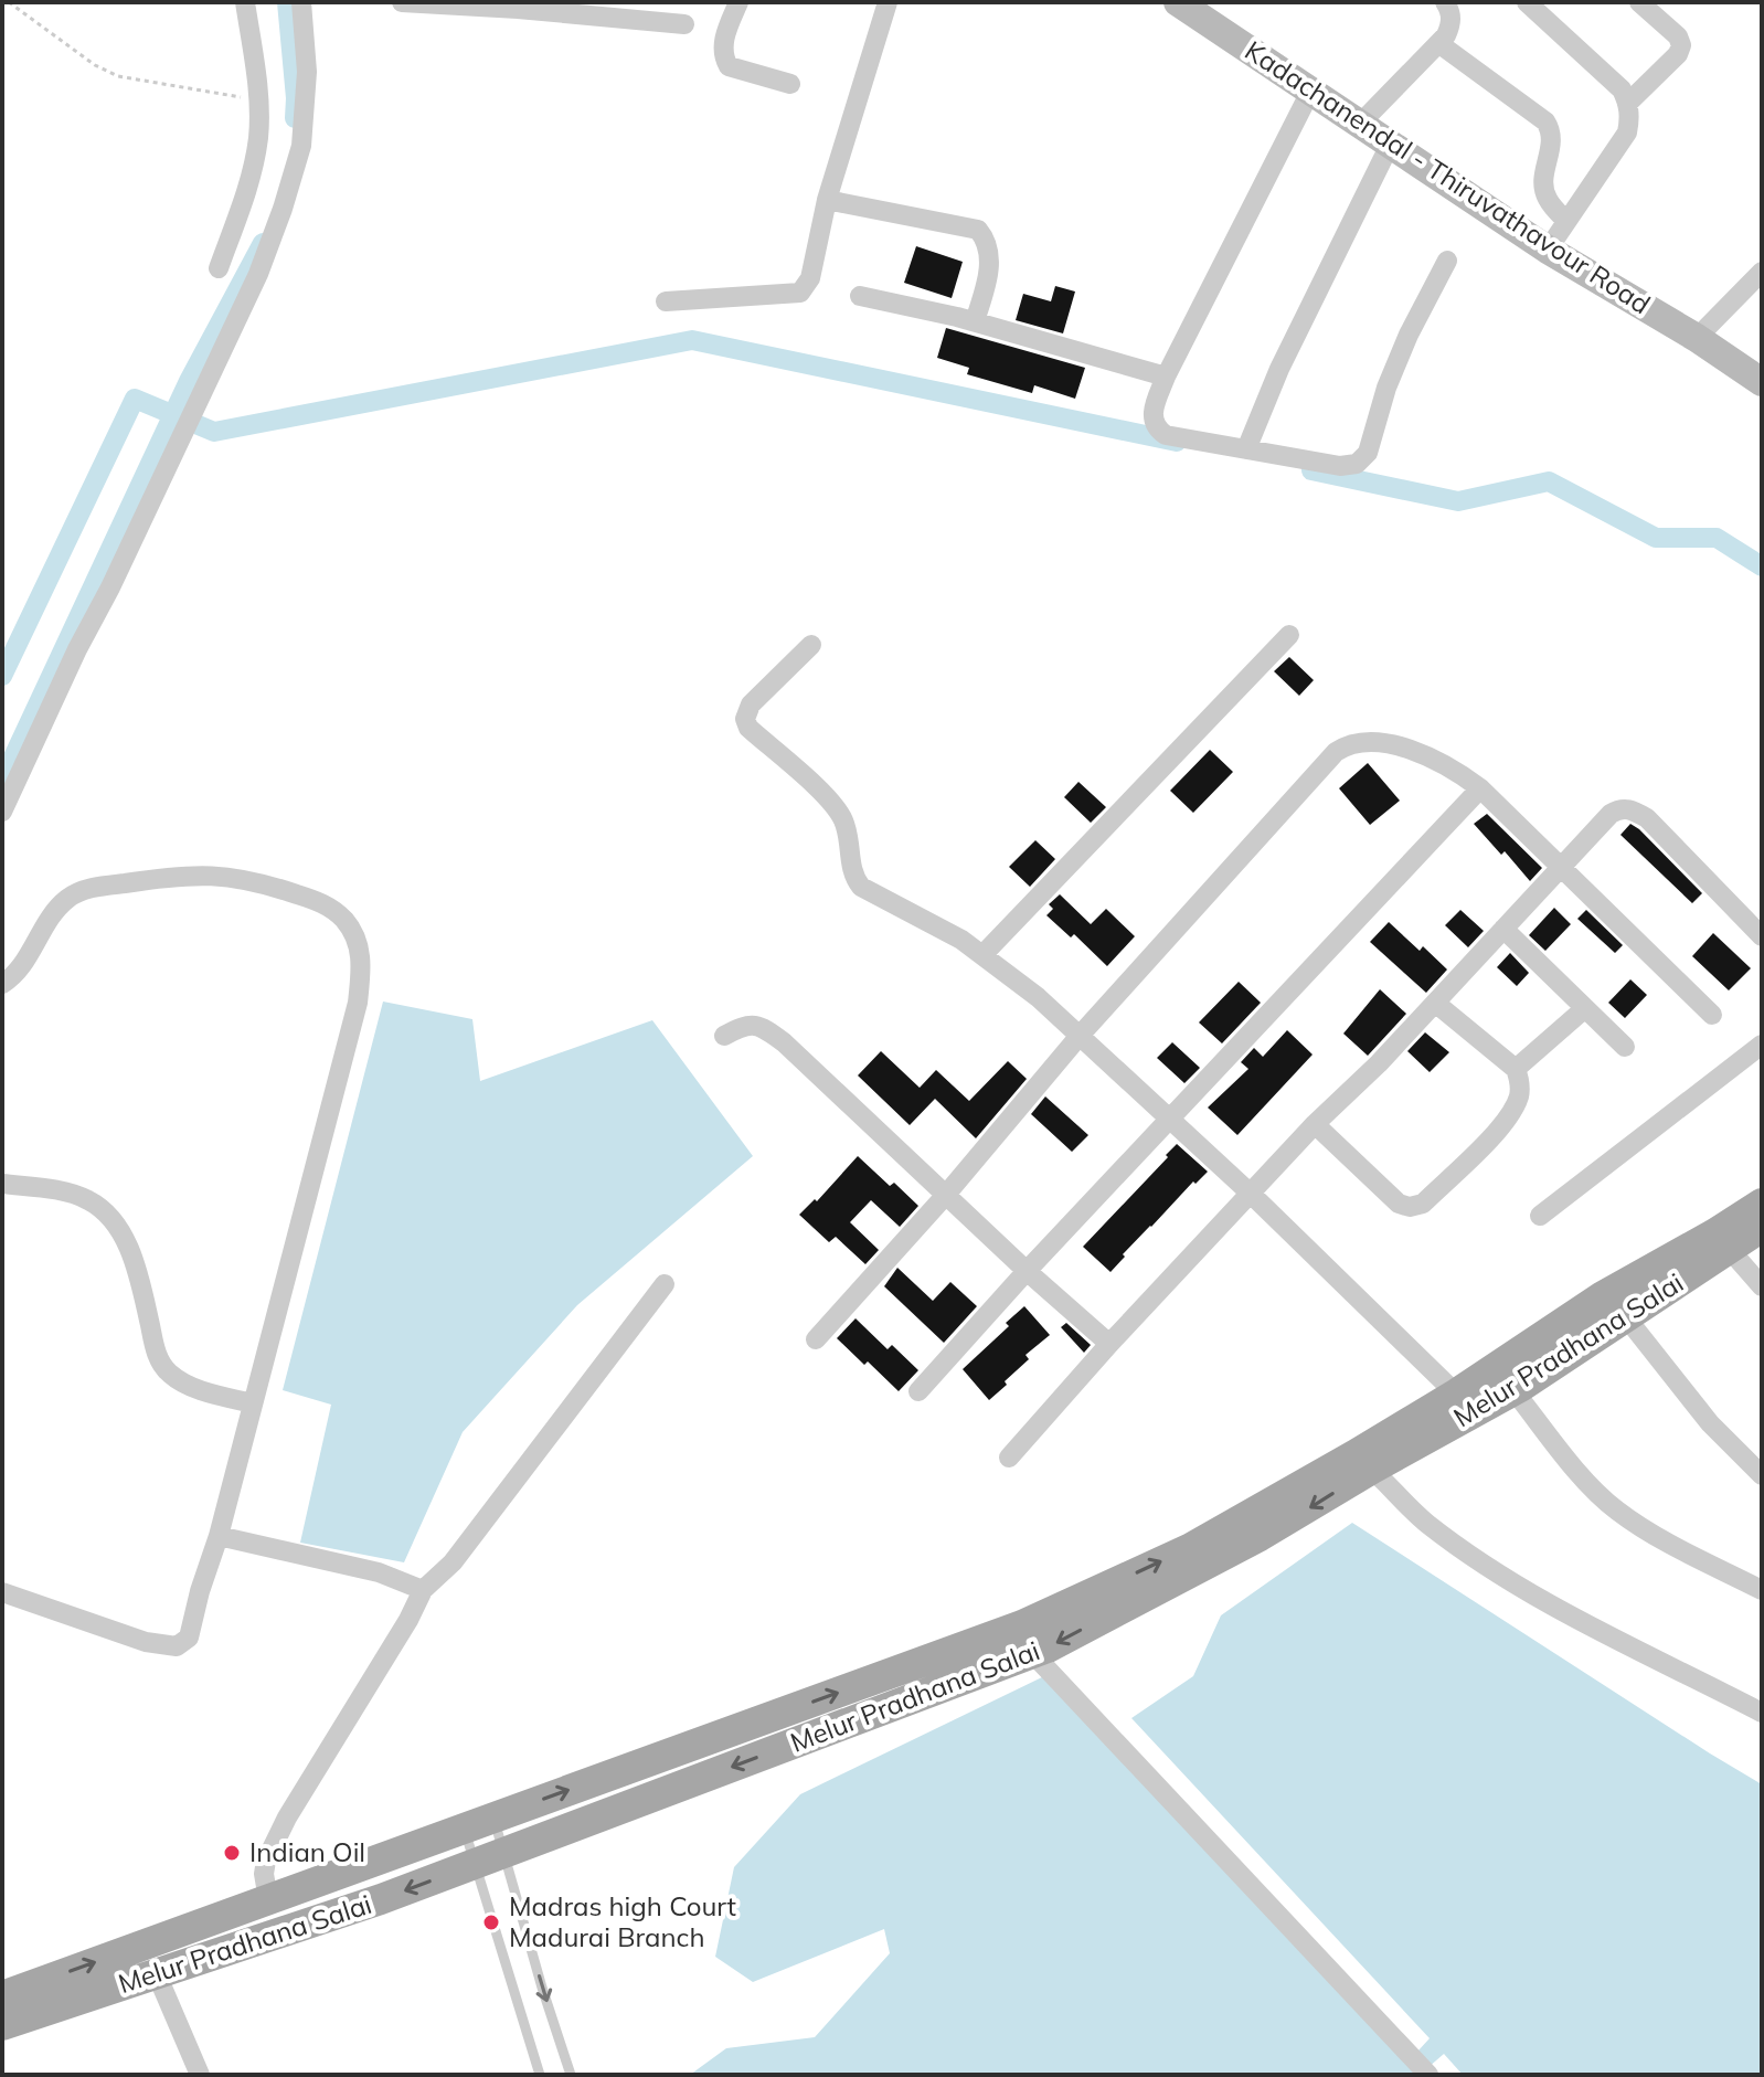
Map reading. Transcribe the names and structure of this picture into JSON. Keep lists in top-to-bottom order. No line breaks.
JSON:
{"streets":{"main road":["Kadachanendal - Thiruvathavour Road","Melur Pradhana Salai"]},"places":["Indian Oil","Madras high Court Madurai Branch"]}
